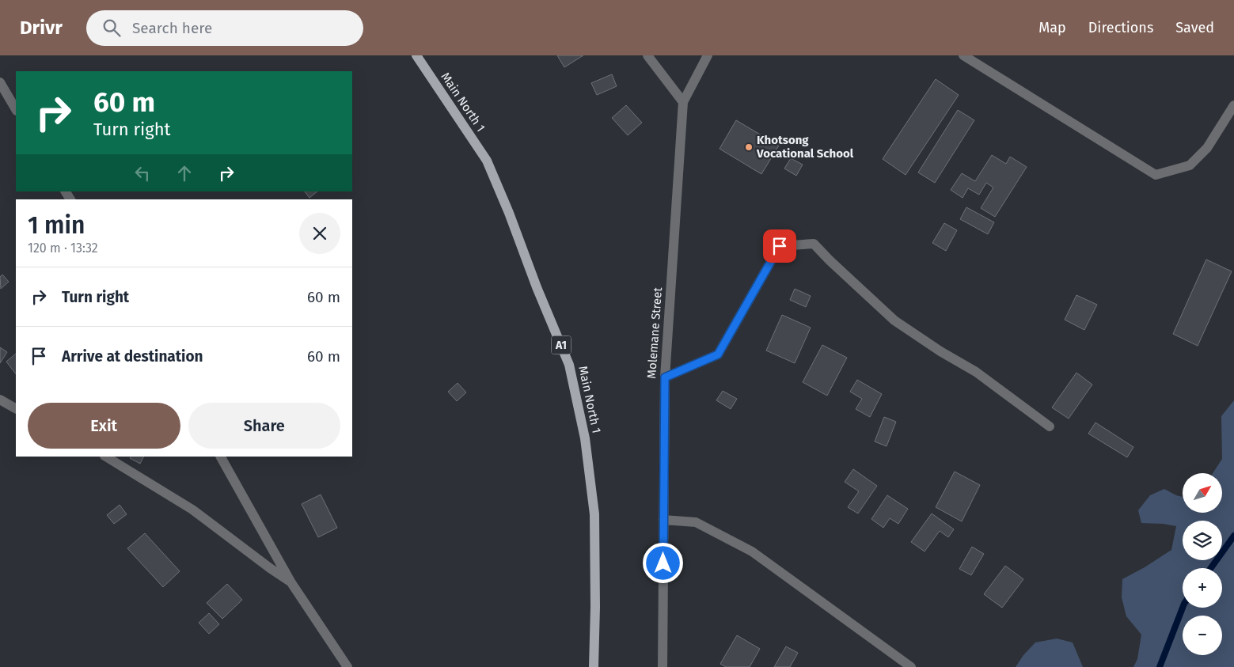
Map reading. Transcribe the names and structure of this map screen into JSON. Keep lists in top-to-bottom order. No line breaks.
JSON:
{"streets":{"main road":["Main North 1","A1"],"street":["Molemane Street"]},"places":["Khotsong Vocational School"],"north":"top right","page":{"header":"Drivr","search":"Search here","nav":["Map","Directions","Saved"],"turn":["60 m","Turn right"],"heading":["1 min","120 m · 13:32"],"list":[{"name":"Turn right","value":"60 m"},{"name":"Arrive at destination","value":"60 m"}],"buttons":["Exit","Share"],"map_buttons":["+","−"]}}
